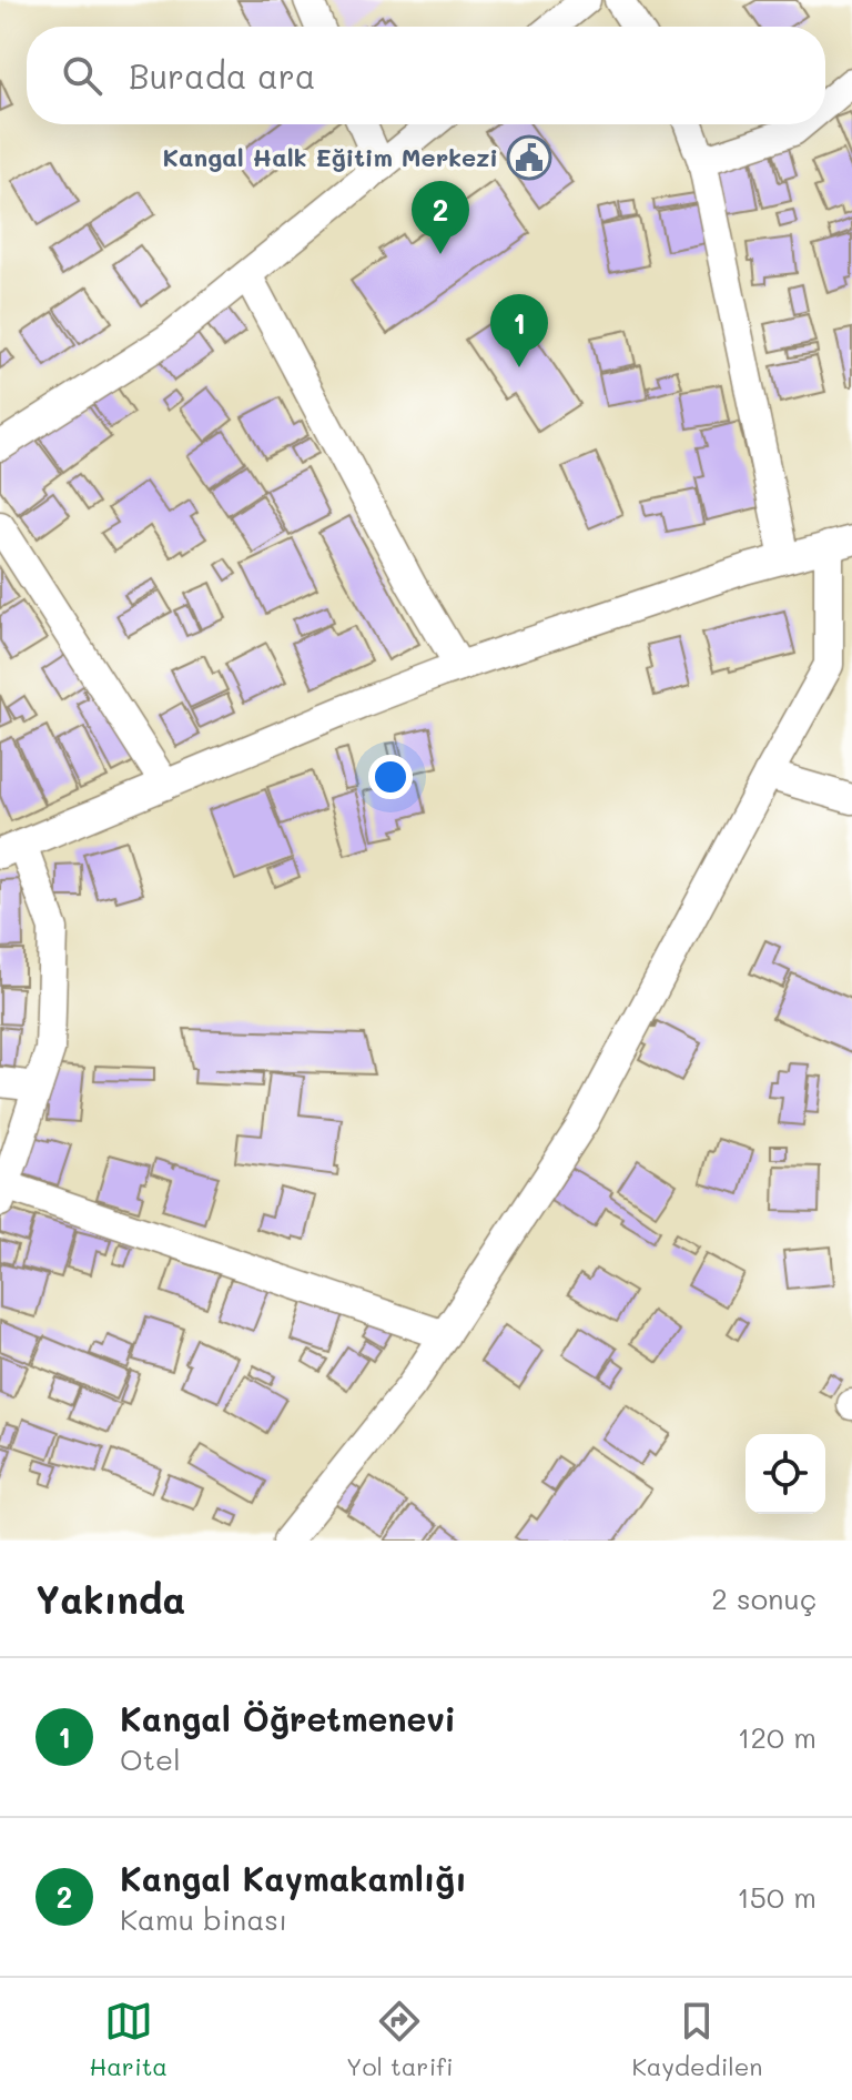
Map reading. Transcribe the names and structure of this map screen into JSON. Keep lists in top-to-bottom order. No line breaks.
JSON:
{"places":{"public building":["Kangal Halk Eğitim Merkezi"]},"page":{"search":"Burada ara","pins":["2","1"],"heading":["Yakında","2 sonuç"],"list":[{"mark":"1","name":"Kangal Öğretmenevi","note":"Otel","value":"120 m"},{"mark":"2","name":"Kangal Kaymakamlığı","note":"Kamu binası","value":"150 m"}],"nav":["Harita","Yol tarifi","Kaydedilen"]}}
